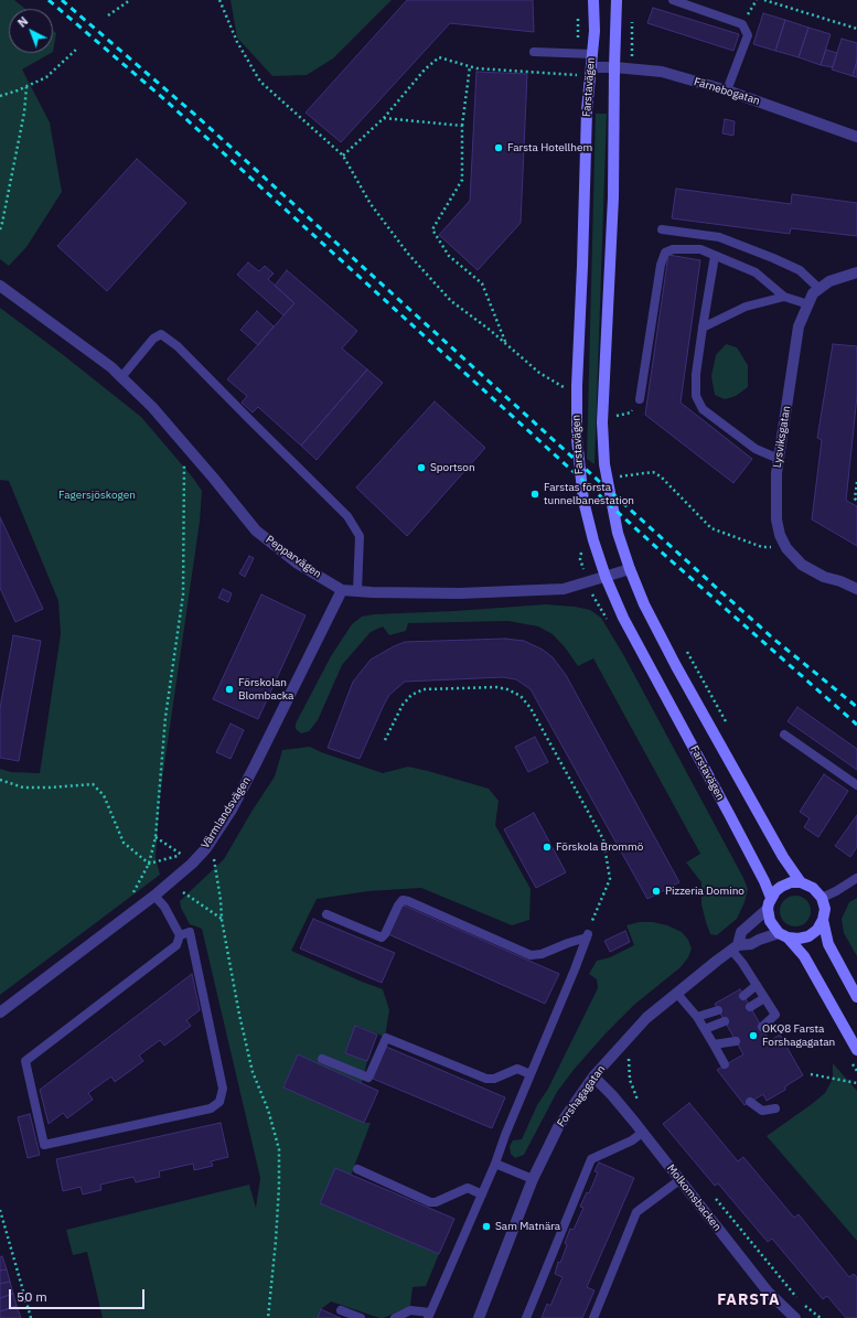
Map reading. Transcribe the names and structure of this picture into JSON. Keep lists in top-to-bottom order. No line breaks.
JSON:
{"streets":{"street":["Farstavägen","Färnebogatan","Lysviksgatan","Pepparvägen","Värmlandsvägen","Forshagagatan","Molkomsbacken"]},"crossings":[["Farstavägen","Färnebogatan"],["Farstavägen","Pepparvägen"],["Farstavägen","Forshagagatan"],["Pepparvägen","Värmlandsvägen"],["Forshagagatan","Molkomsbacken"]],"districts":["FARSTA"],"parks":["Fagersjöskogen"],"places":["Farsta Hotellhem","Sportson","Farstas första tunnelbanestation","Förskolan Blombacka","Förskola Brommö","Pizzeria Domino","OKQ8 Farsta Forshagagatan","Sam Matnära"],"scale_bar":"50 m","north":"top left"}
